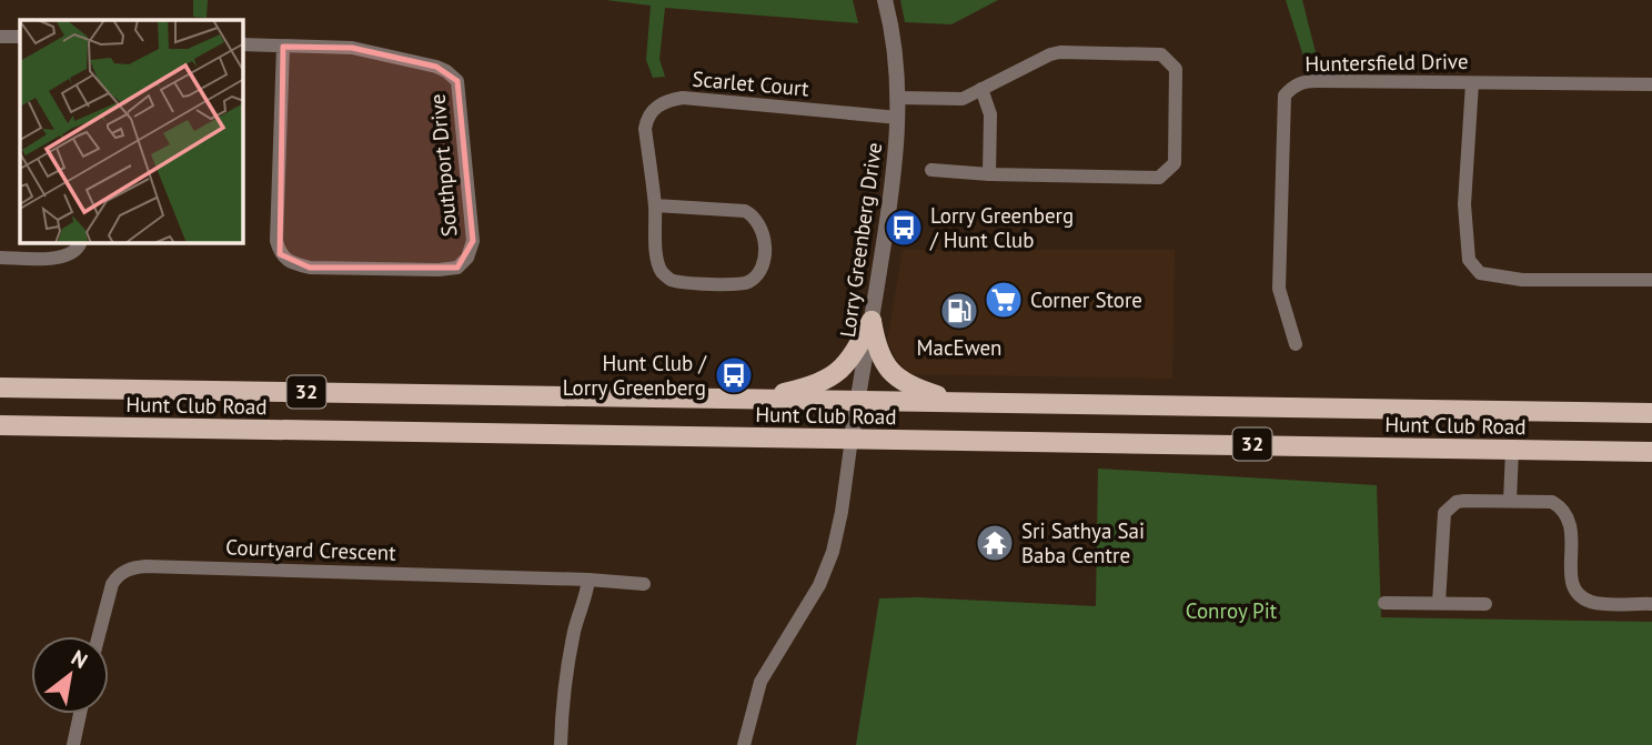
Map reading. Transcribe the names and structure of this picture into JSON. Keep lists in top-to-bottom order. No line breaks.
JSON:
{"streets":{"main road":["32","Hunt Club Road"],"street":["Huntersfield Drive","Scarlet Court","Southport Drive","Lorry Greenberg Drive","Courtyard Crescent"]},"crossings":[["Scarlet Court","Lorry Greenberg Drive"],["Lorry Greenberg Drive","Hunt Club Road"]],"parks":["Conroy Pit"],"places":{"bus stop":["Lorry Greenberg / Hunt Club","Hunt Club / Lorry Greenberg"],"supermarket":["Corner Store"],"fuel station":["MacEwen"],"temple":["Sri Sathya Sai Baba Centre"]},"north":"top right"}
